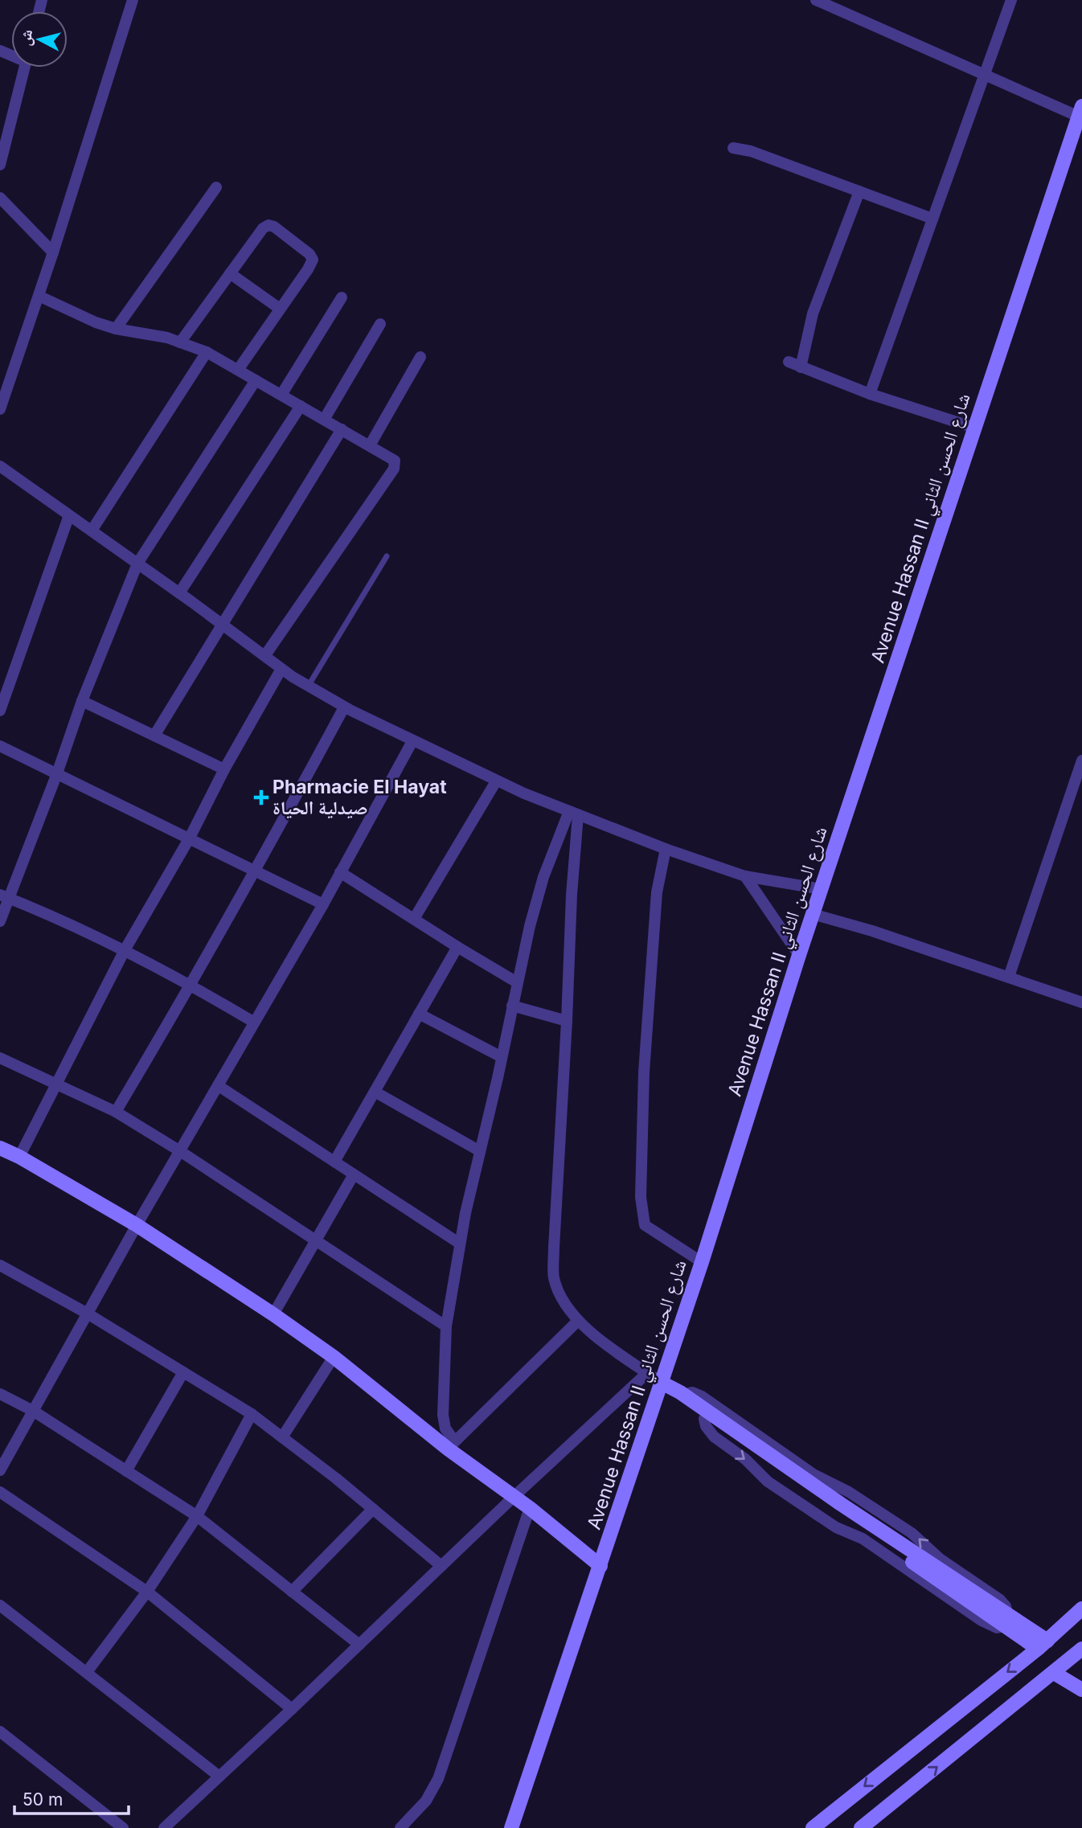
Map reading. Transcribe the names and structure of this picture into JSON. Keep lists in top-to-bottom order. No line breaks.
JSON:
{"streets":{"street":["Avenue Hassan II شارع الحسن الثاني"]},"places":{"health":["Pharmacie El Hayat صيدلية الحياة"]},"scale_bar":"50 m","north":"left"}
